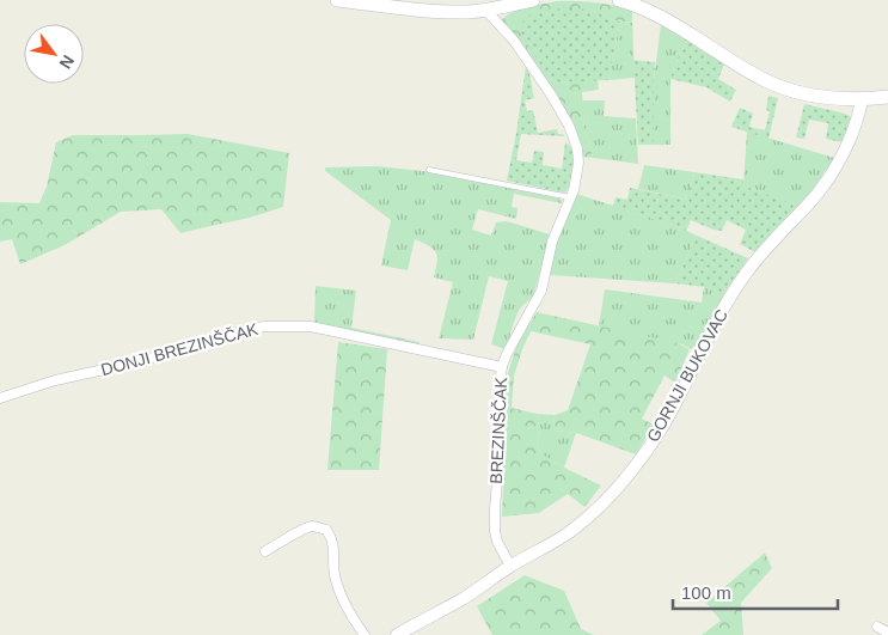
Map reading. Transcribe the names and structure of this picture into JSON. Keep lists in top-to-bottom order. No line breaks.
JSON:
{"streets":{"street":["DONJI BREZINŠČAK","GORNJI BUKOVAC","BREZINŠČAK"]},"crossings":[["DONJI BREZINŠČAK","BREZINŠČAK"],["GORNJI BUKOVAC","BREZINŠČAK"]],"scale_bar":"100 m","north":"bottom right"}
